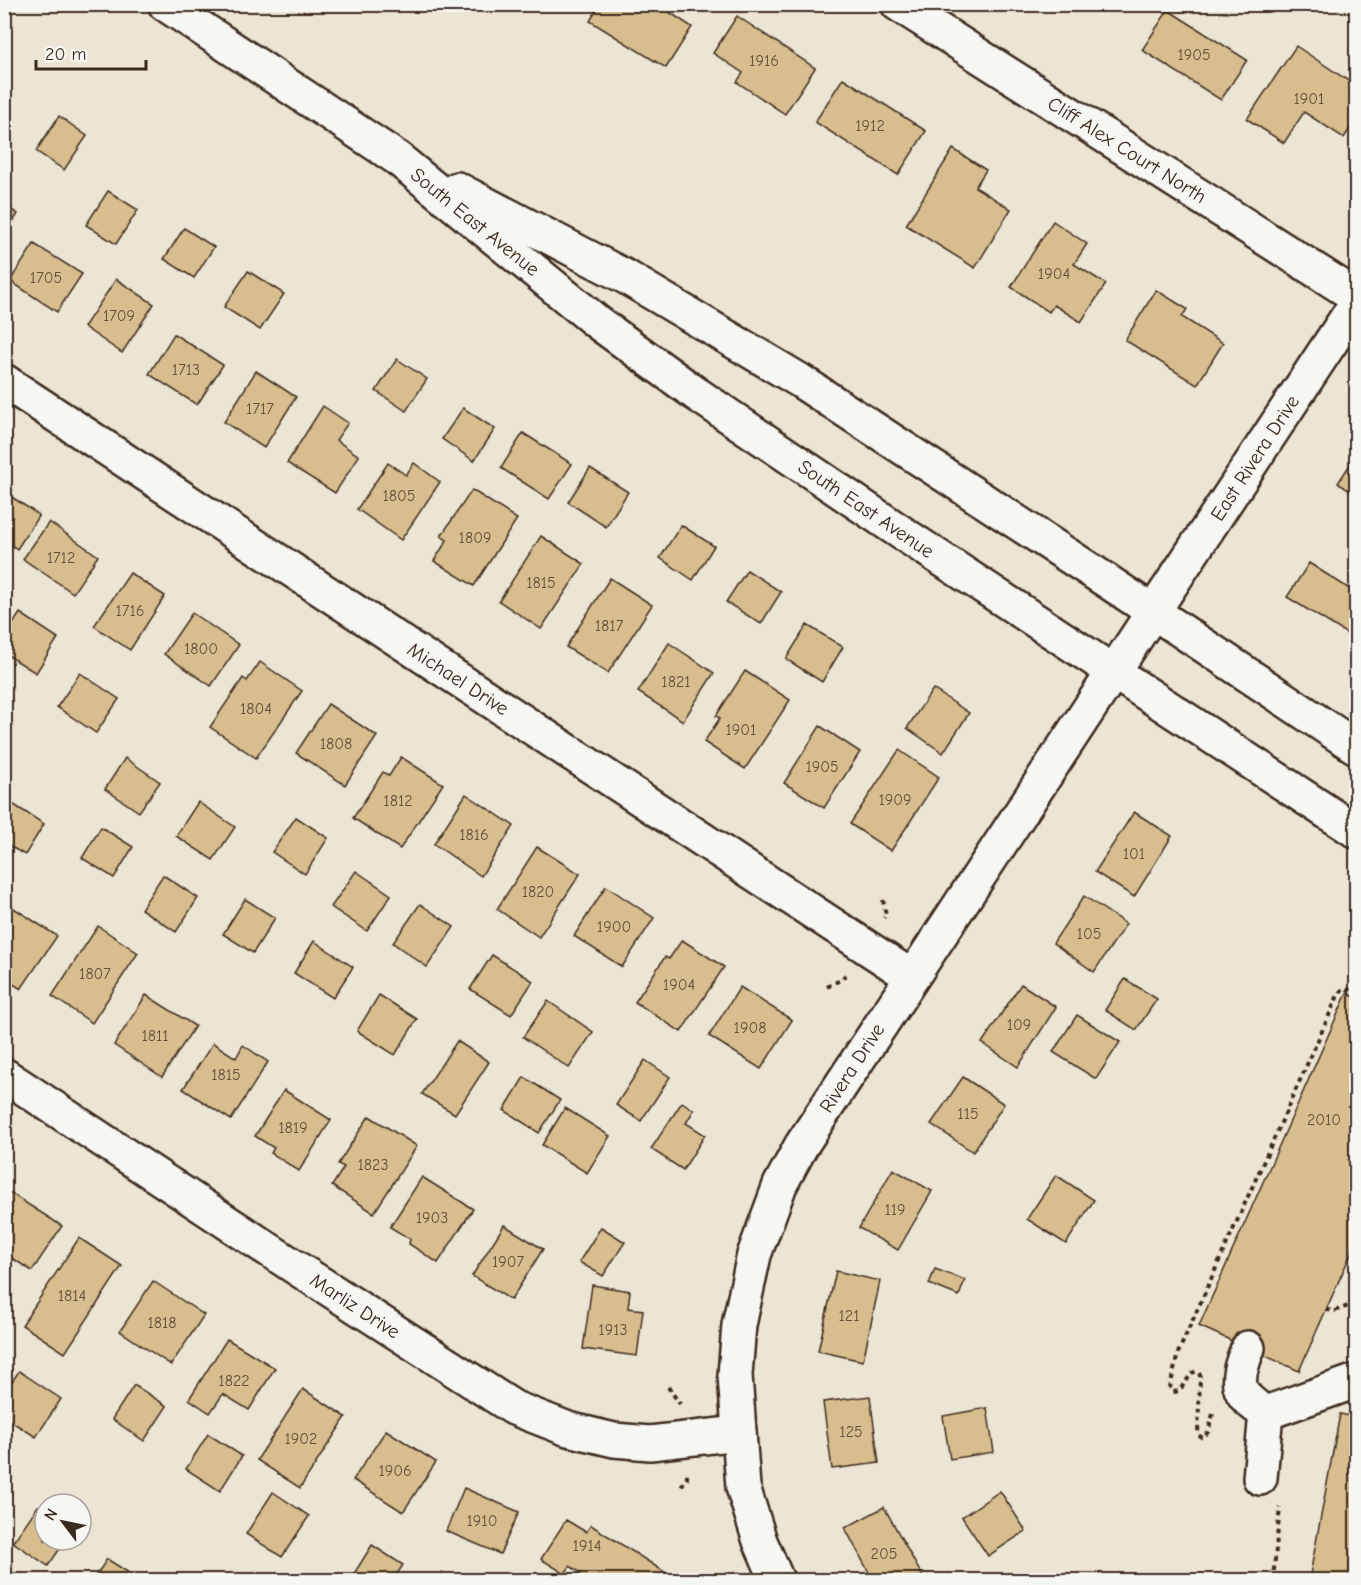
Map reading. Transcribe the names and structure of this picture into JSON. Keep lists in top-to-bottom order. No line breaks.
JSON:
{"streets":{"street":["Cliff Alex Court North","South East Avenue","East Rivera Drive","Michael Drive","Rivera Drive","Marliz Drive"]},"crossings":[["South East Avenue","East Rivera Drive"],["South East Avenue","Rivera Drive"],["East Rivera Drive","Rivera Drive"],["Michael Drive","Rivera Drive"],["Rivera Drive","Marliz Drive"]],"house_numbers":["1905","1916","1901","1912","1904","1705","1709","1713","1717","1805","1809","1712","1815","1716","1817","1800","1821","1804","1901","1808","1905","1909","1812","1816","101","1820","1900","105","1807","1904","109","1908","1811","1815","115","2010","1819","1823","119","1903","1907","1814","121","1818","1913","1822","125","1902","1906","1910","1914","205"],"scale_bar":"20 m","north":"top left"}
